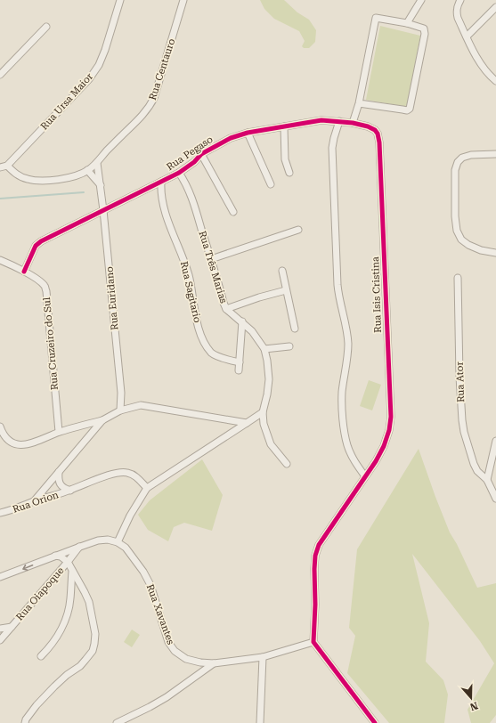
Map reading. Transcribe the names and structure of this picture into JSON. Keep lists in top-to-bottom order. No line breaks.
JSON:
{"streets":{"street":["Rua Centauro","Rua Ursa Maior","Rua Pegaso","Rua Três Marias","Rua Sagitario","Rua Isis Cristina","Rua Euridano","Rua Cruzeiro do Sul","Rua Ator","Rua Orion","Rua Oiapoque","Rua Xavantes"]},"crossings":[["Rua Centauro","Rua Ursa Maior"],["Rua Centauro","Rua Euridano"],["Rua Pegaso","Rua Três Marias"],["Rua Pegaso","Rua Sagitario"],["Rua Pegaso","Rua Isis Cristina"],["Rua Pegaso","Rua Euridano"],["Rua Pegaso","Rua Cruzeiro do Sul"]],"north":"bottom"}
